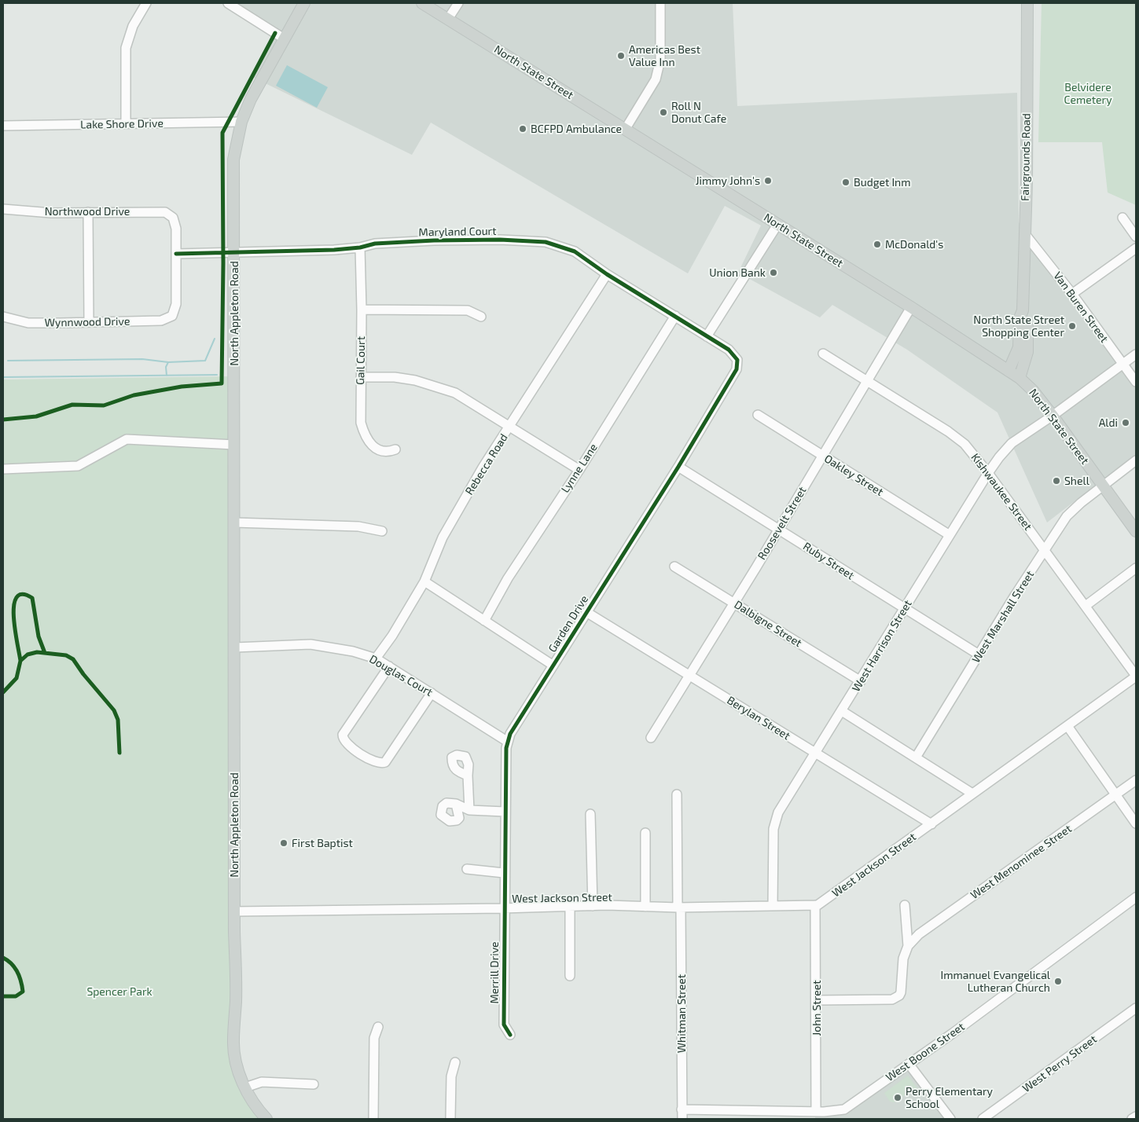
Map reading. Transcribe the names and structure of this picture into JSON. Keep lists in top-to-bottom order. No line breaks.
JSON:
{"streets":{"main road":["North State Street","Fairgrounds Road","North Appleton Road"],"street":["Lake Shore Drive","Northwood Drive","Maryland Court","Van Buren Street","Wynnwood Drive","Gail Court","Rebecca Road","Lynne Lane","Oakley Street","Kishwaukee Street","Roosevelt Street","Ruby Street","West Marshall Street","Garden Drive","Dalbigne Street","West Harrison Street","Douglas Court","Berylan Street","West Menominee Street","West Jackson Street","Merrill Drive","John Street","Whitman Street","West Boone Street","West Perry Street"]},"crossings":[["North State Street","Fairgrounds Road"],["North State Street","Roosevelt Street"],["North State Street","West Marshall Street"],["North State Street","West Harrison Street"],["Lake Shore Drive","North Appleton Road"],["Fairgrounds Road","Van Buren Street"],["Northwood Drive","Maryland Court"],["Northwood Drive","Wynnwood Drive"],["Maryland Court","North Appleton Road"],["Maryland Court","Wynnwood Drive"],["Maryland Court","Gail Court"],["Maryland Court","Rebecca Road"],["Maryland Court","Lynne Lane"],["Maryland Court","Garden Drive"],["Van Buren Street","West Harrison Street"],["North Appleton Road","Douglas Court"],["North Appleton Road","West Jackson Street"],["Rebecca Road","Douglas Court"],["Oakley Street","Roosevelt Street"],["Oakley Street","West Harrison Street"],["Kishwaukee Street","Roosevelt Street"],["Kishwaukee Street","West Marshall Street"],["Kishwaukee Street","West Harrison Street"],["Kishwaukee Street","West Jackson Street"],["Roosevelt Street","Ruby Street"],["Roosevelt Street","Dalbigne Street"],["Roosevelt Street","Berylan Street"],["Ruby Street","West Marshall Street"],["Ruby Street","Garden Drive"],["Ruby Street","West Harrison Street"],["Garden Drive","Douglas Court"],["Garden Drive","Berylan Street"],["Garden Drive","West Jackson Street"],["Garden Drive","Merrill Drive"],["Dalbigne Street","West Harrison Street"],["West Harrison Street","Berylan Street"],["West Harrison Street","West Jackson Street"],["Berylan Street","West Jackson Street"],["West Jackson Street","Merrill Drive"],["West Jackson Street","John Street"],["West Jackson Street","Whitman Street"],["John Street","West Boone Street"],["Whitman Street","West Boone Street"]],"parks":["Belvidere Cemetery","Spencer Park"],"places":["Americas Best Value Inn","Roll N Donut Cafe","BCFPD Ambulance","Jimmy John's","Budget Inm","McDonald's","Union Bank","North State Street Shopping Center","Aldi","Shell","First Baptist","Immanuel Evangelical Lutheran Church","Perry Elementary School"]}
